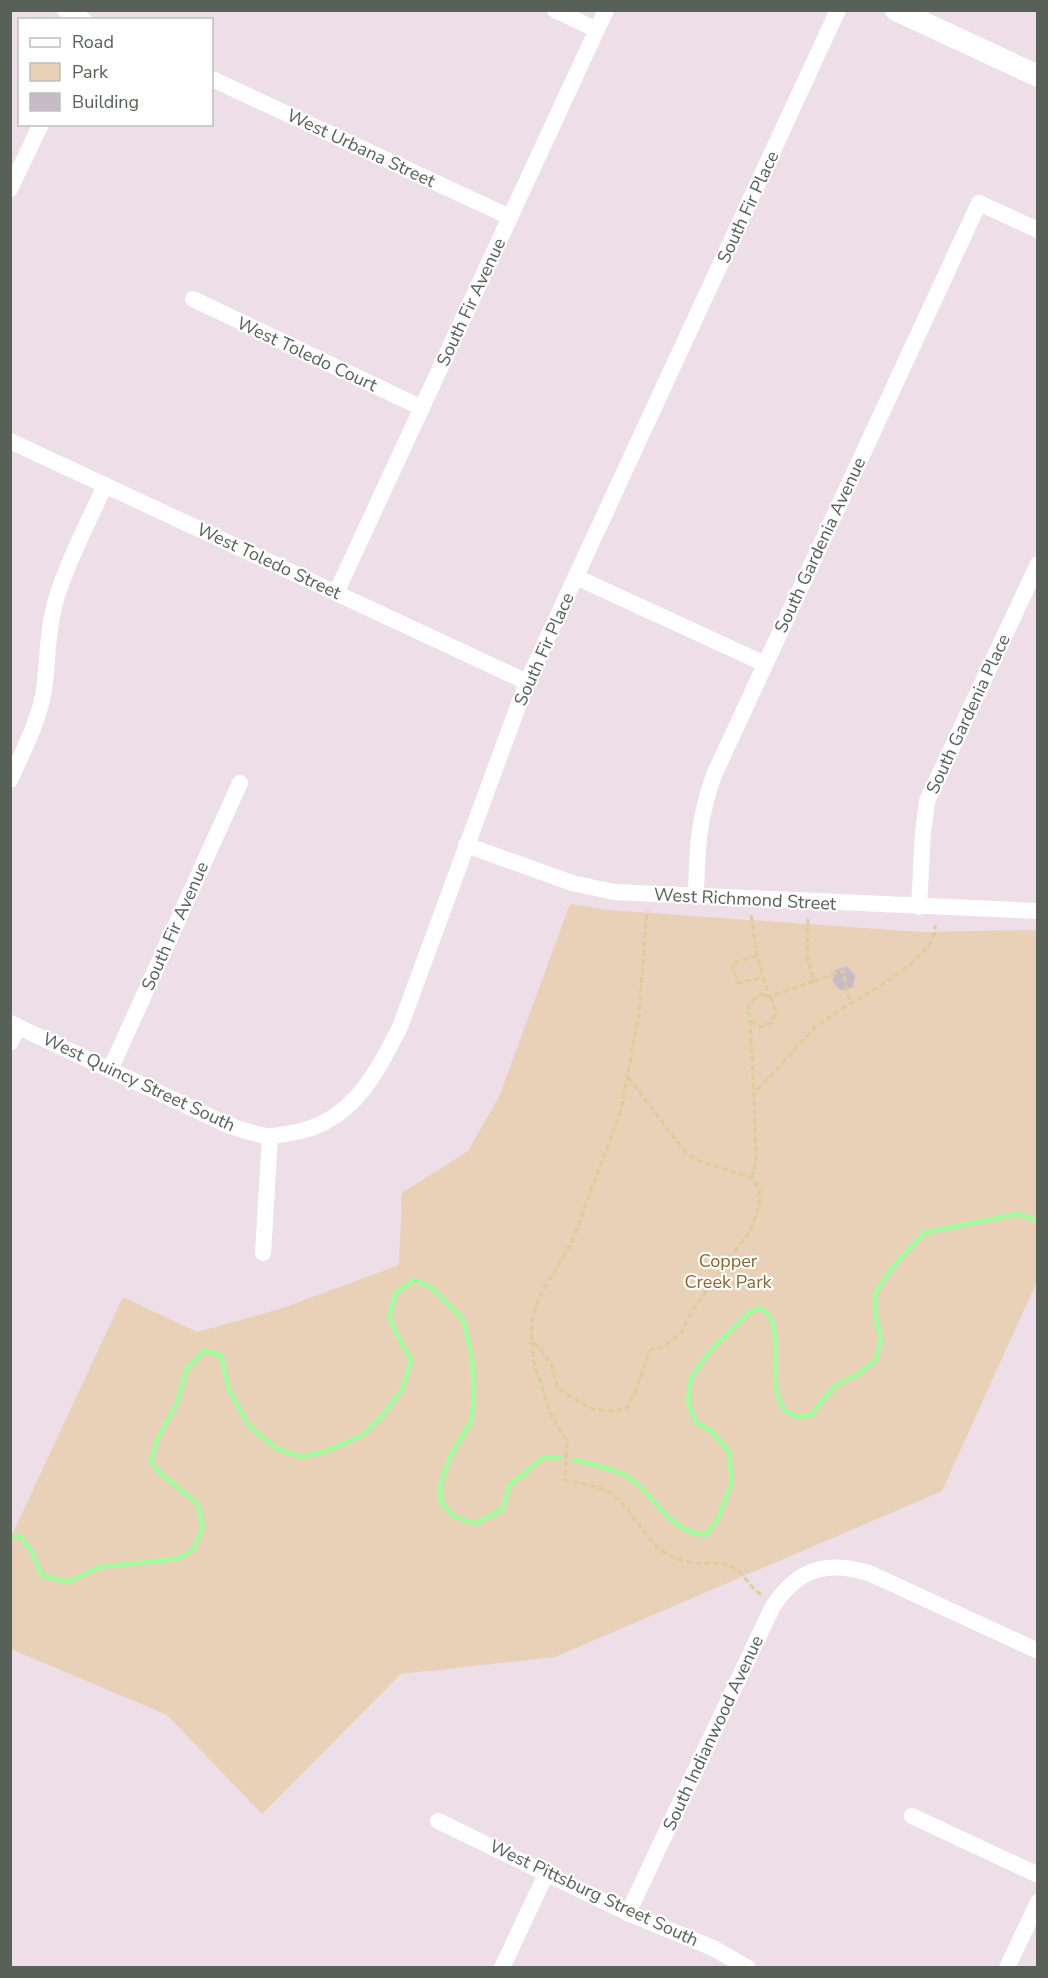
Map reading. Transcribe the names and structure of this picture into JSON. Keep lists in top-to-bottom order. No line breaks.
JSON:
{"streets":{"street":["West Urbana Street","South Fir Place","South Fir Avenue","West Toledo Court","South Gardenia Avenue","West Toledo Street","South Gardenia Place","West Richmond Street","West Quincy Street South","South Indianwood Avenue","West Pittsburg Street South"]},"crossings":[["West Urbana Street","South Fir Avenue"],["South Fir Place","West Toledo Street"],["South Fir Place","West Richmond Street"],["South Fir Place","West Quincy Street South"],["South Fir Avenue","West Toledo Court"],["South Fir Avenue","West Toledo Street"],["South Fir Avenue","West Quincy Street South"],["South Gardenia Avenue","West Richmond Street"],["South Gardenia Place","West Richmond Street"],["South Indianwood Avenue","West Pittsburg Street South"]],"parks":["Copper Creek Park"],"legend":["Road","Park","Building"]}
